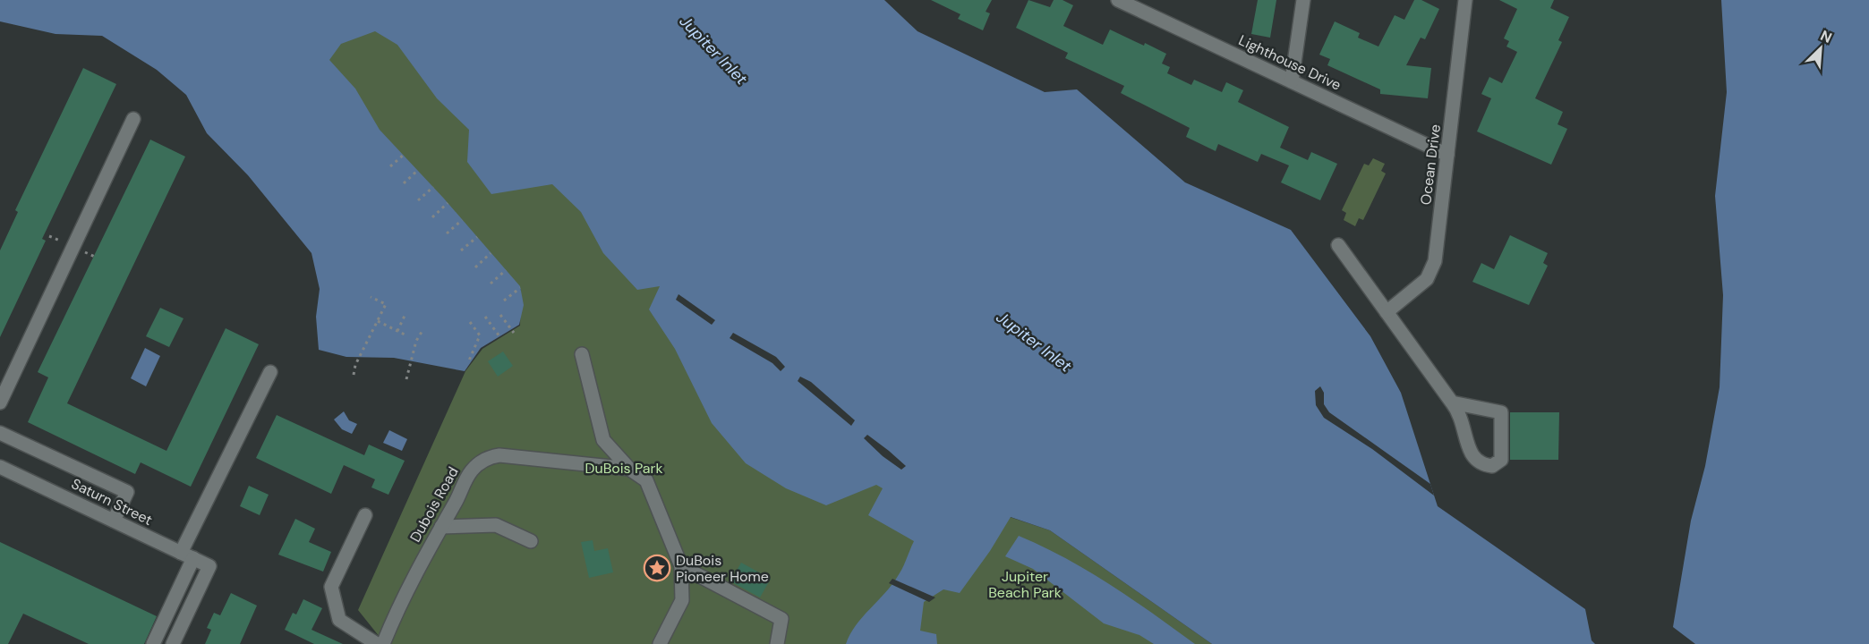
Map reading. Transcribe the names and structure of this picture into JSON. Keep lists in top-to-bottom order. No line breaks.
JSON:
{"streets":{"street":["Lighthouse Drive","Ocean Drive","Saturn Street","Dubois Road"]},"crossings":[["Lighthouse Drive","Ocean Drive"]],"water":["Jupiter Inlet"],"parks":["DuBois Park","Jupiter Beach Park"],"places":{"place":["DuBois Pioneer Home"]},"north":"top right"}
